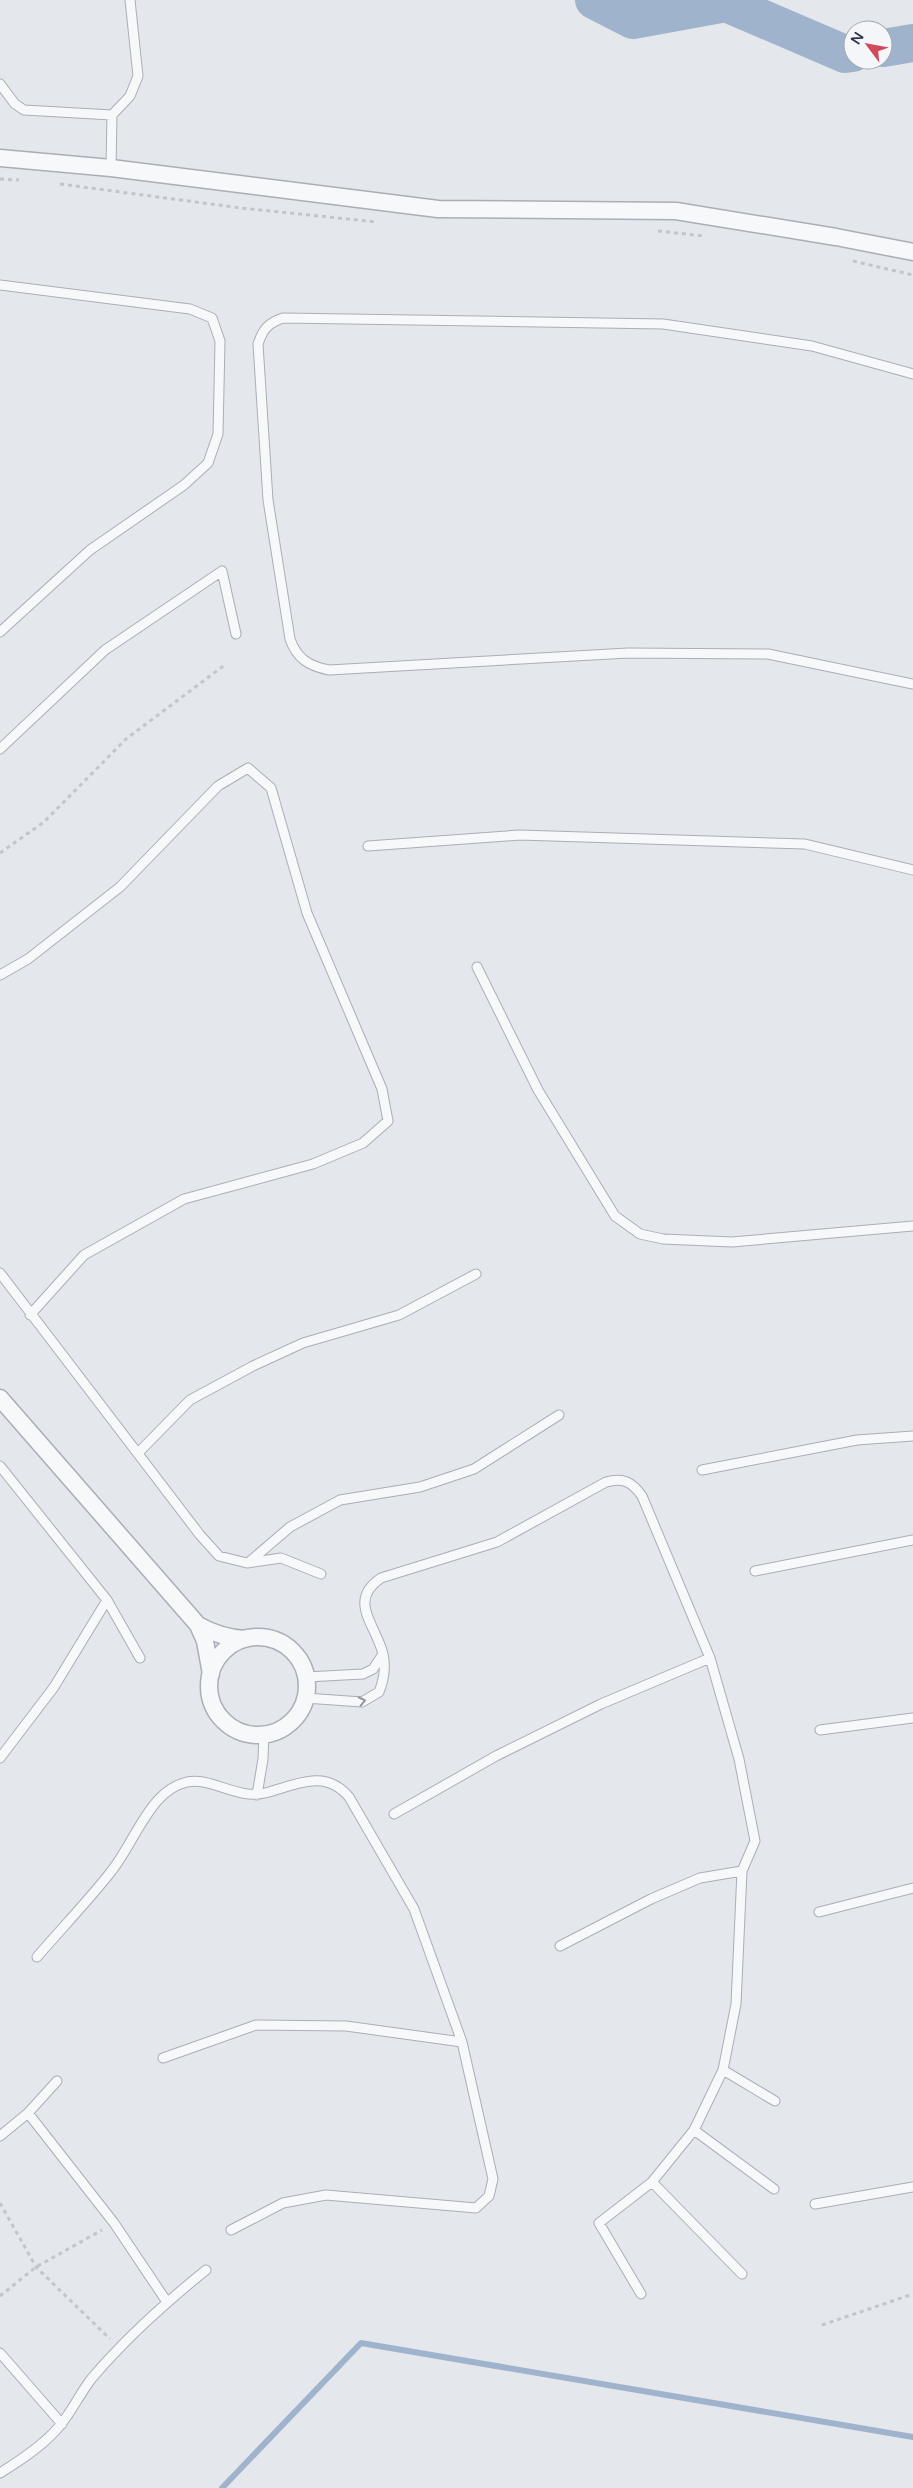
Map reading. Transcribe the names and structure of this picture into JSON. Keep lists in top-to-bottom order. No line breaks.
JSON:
{"north":"top left"}
